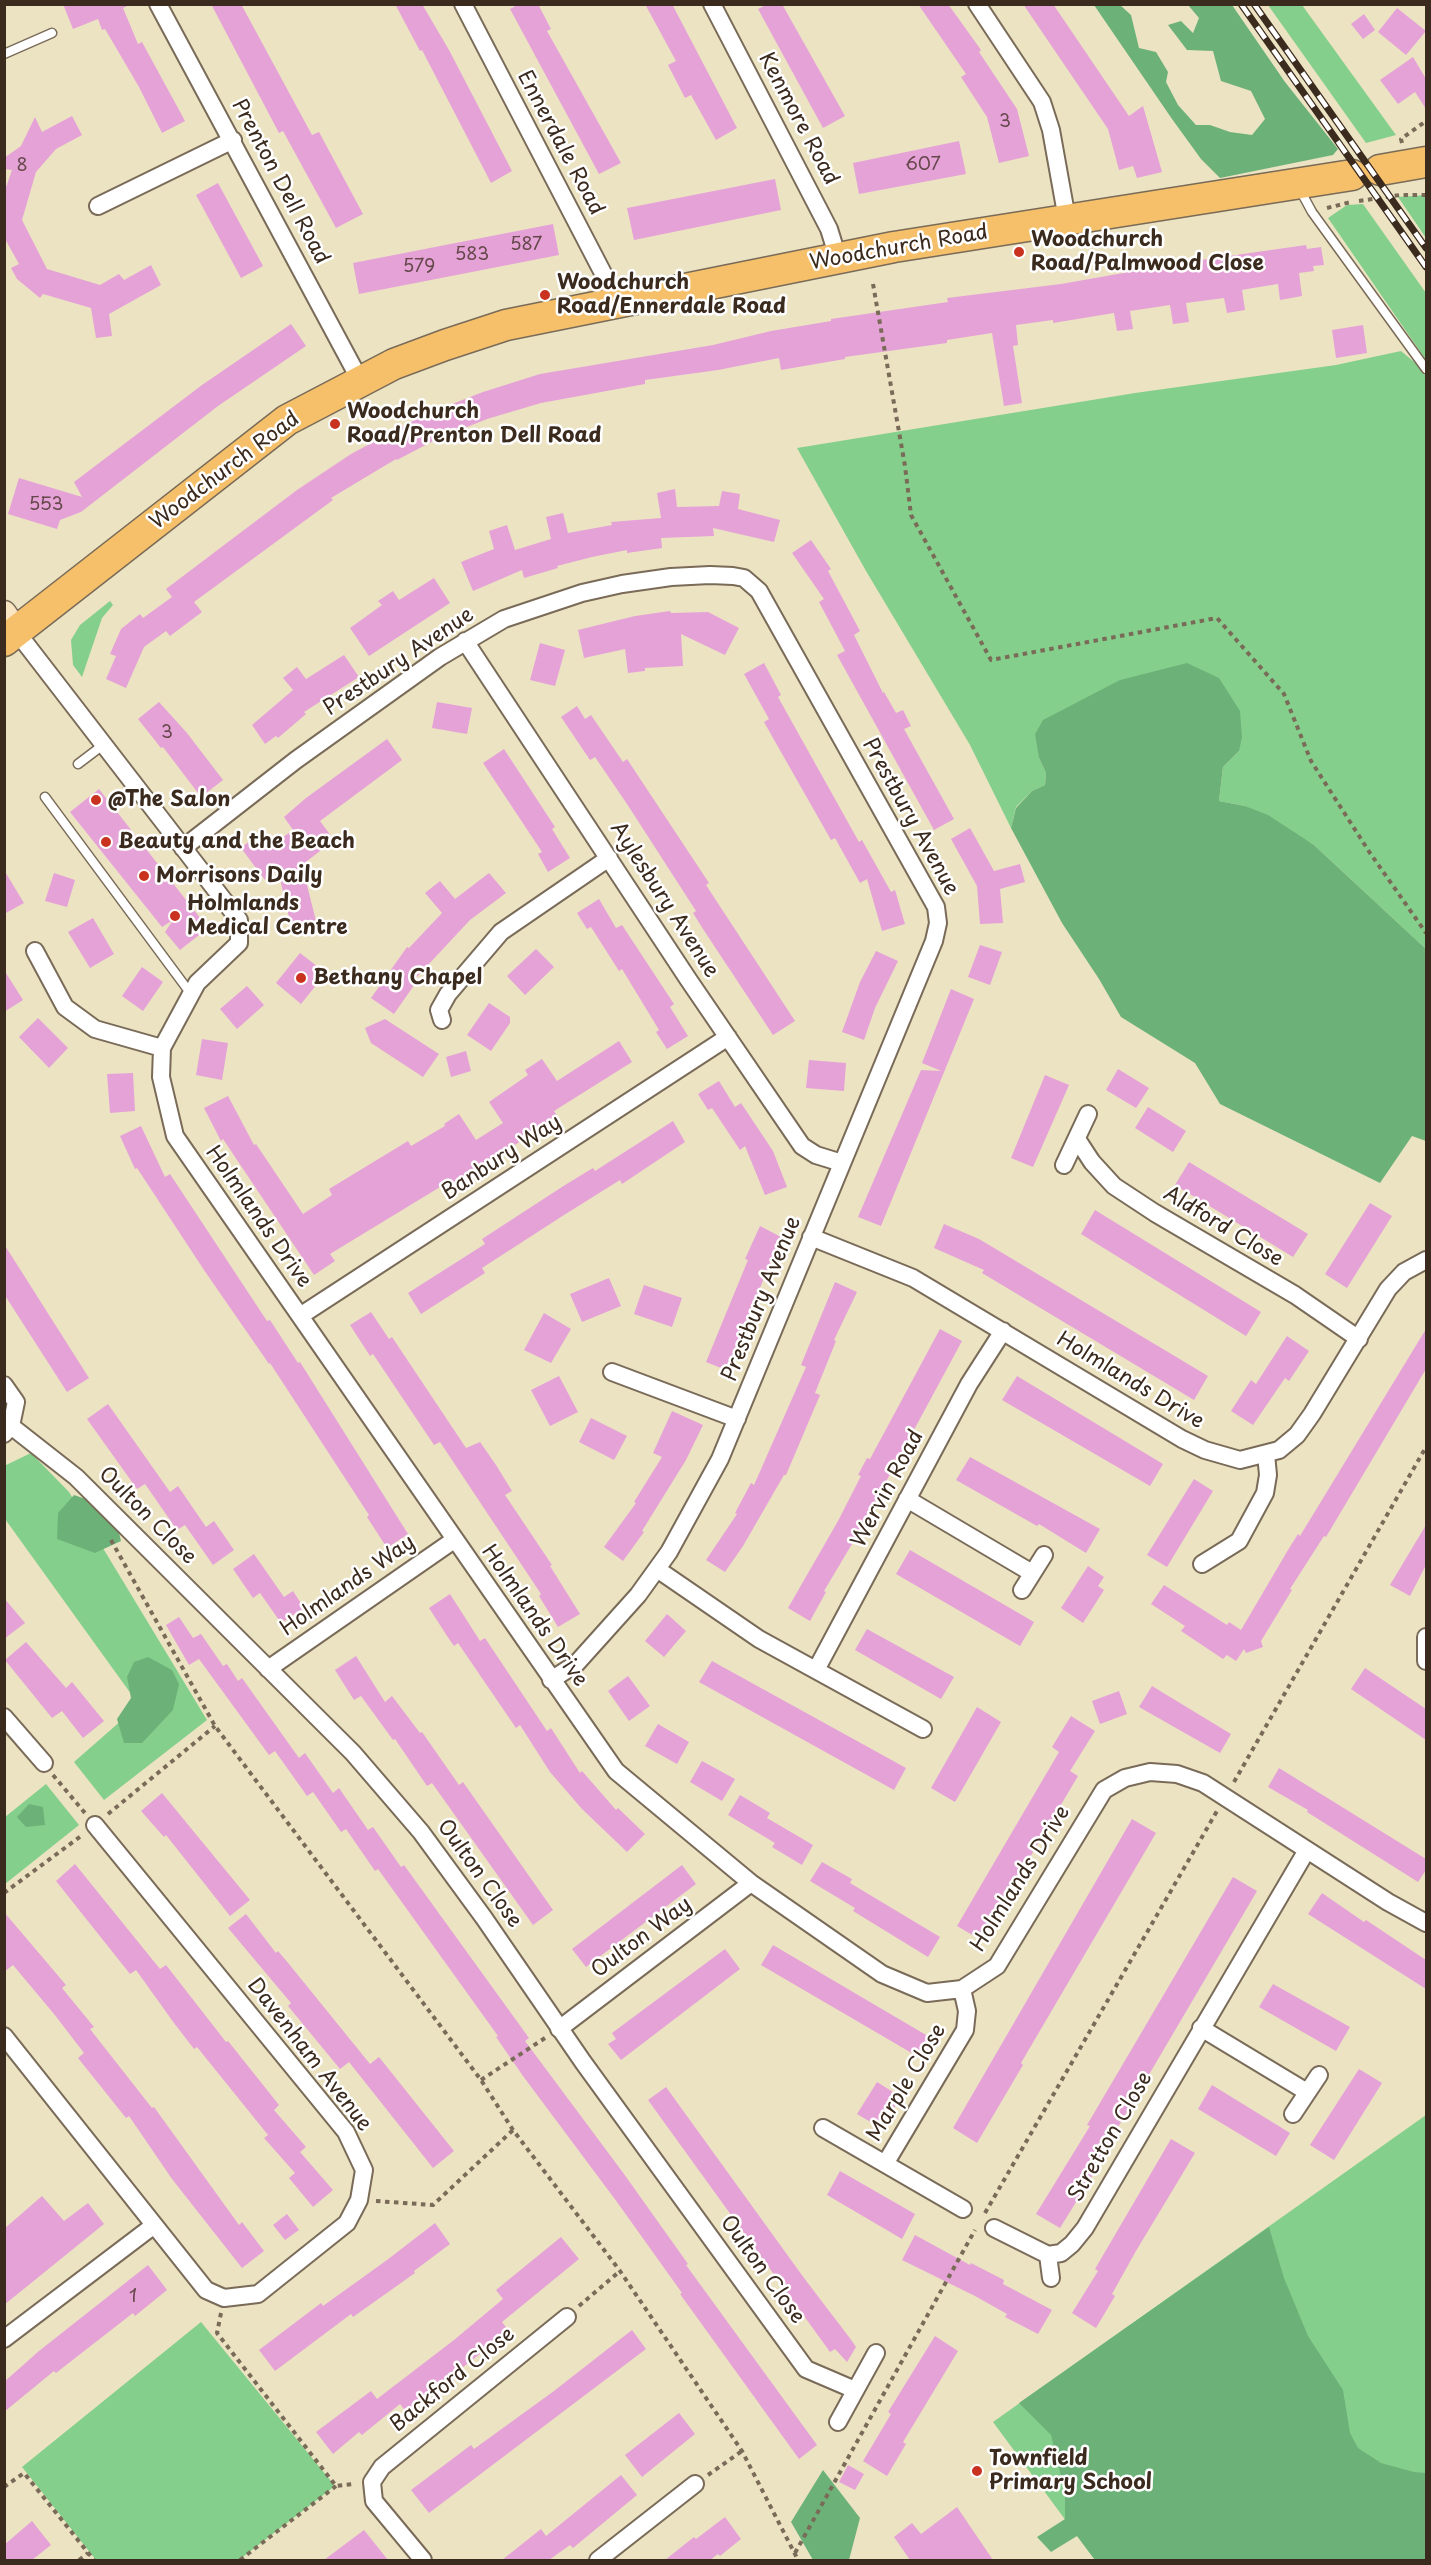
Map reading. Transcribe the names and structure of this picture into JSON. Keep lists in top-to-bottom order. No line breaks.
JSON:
{"streets":{"highway":["Woodchurch Road"],"street":["Kenmore Road","Ennerdale Road","Prenton Dell Road","Prestbury Avenue","Aylesbury Avenue","Banbury Way","Holmlands Drive","Aldford Close","Wervin Road","Oulton Close","Holmlands Way","Oulton Way","Davenham Avenue","Marple Close","Stretton Close","Backford Close"]},"crossings":[["Kenmore Road","Woodchurch Road"],["Ennerdale Road","Woodchurch Road"],["Prenton Dell Road","Woodchurch Road"],["Woodchurch Road","Holmlands Drive"],["Prestbury Avenue","Aylesbury Avenue"],["Prestbury Avenue","Holmlands Drive"],["Aylesbury Avenue","Banbury Way"],["Banbury Way","Holmlands Drive"],["Holmlands Drive","Aldford Close"],["Holmlands Drive","Wervin Road"],["Holmlands Drive","Holmlands Way"],["Holmlands Drive","Oulton Way"],["Holmlands Drive","Marple Close"],["Holmlands Drive","Stretton Close"],["Oulton Close","Holmlands Way"],["Oulton Close","Oulton Way"]],"places":["Woodchurch Road/Palmwood Close","Woodchurch Road/Ennerdale Road","Woodchurch Road/Prenton Dell Road","@The Salon","Beauty and the Beach","Morrisons Daily","Holmlands Medical Centre","Bethany Chapel","Townfield Primary School"],"house_numbers":["3","607","8","587","583","579","553","3","1"]}
